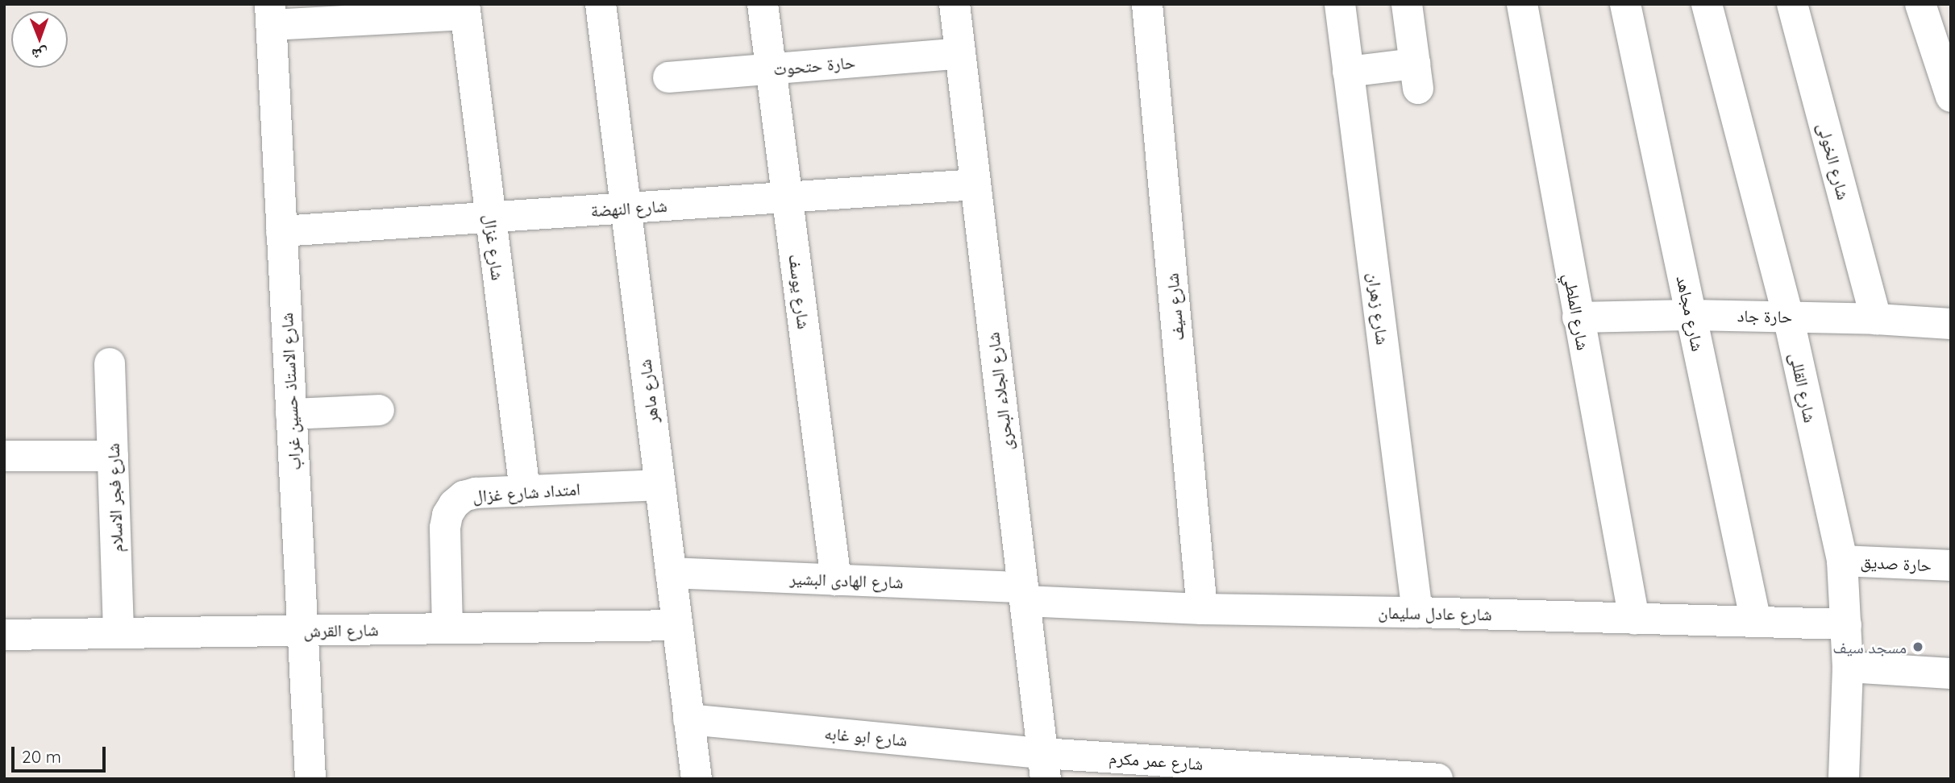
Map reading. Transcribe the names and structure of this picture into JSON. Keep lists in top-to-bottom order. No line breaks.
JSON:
{"streets":{"street":["حارة حتحوت","شارع الخولى","شارع النهضة","شارع غزال","شارع يوسف","شارع سيف","شارع زهران","شارع الملطي","شارع مجاهد","حارة جاد","شارع القللى","شارع الاستاذ حسين غراب","شارع ماهر","شارع الجلاء البحرى","امتداد شارع غزال","شارع فجر الاسلام","حارة صديق","شارع الهادى البشير","شارع عادل سليمان","شارع القرش","شارع ابو غابه","شارع عمر مكرم"]},"crossings":[["حارة حتحوت","شارع يوسف"],["حارة حتحوت","شارع الجلاء البحرى"],["شارع الخولى","حارة جاد"],["شارع النهضة","شارع غزال"],["شارع النهضة","شارع يوسف"],["شارع النهضة","شارع الاستاذ حسين غراب"],["شارع النهضة","شارع ماهر"],["شارع النهضة","شارع الجلاء البحرى"],["شارع غزال","امتداد شارع غزال"],["شارع يوسف","شارع الهادى البشير"],["شارع سيف","شارع عادل سليمان"],["شارع زهران","شارع عادل سليمان"],["شارع الملطي","حارة جاد"],["شارع الملطي","شارع عادل سليمان"],["شارع مجاهد","حارة جاد"],["شارع مجاهد","شارع عادل سليمان"],["حارة جاد","شارع القللى"],["شارع القللى","حارة صديق"],["شارع القللى","شارع عادل سليمان"],["شارع الاستاذ حسين غراب","شارع القرش"],["شارع ماهر","امتداد شارع غزال"],["شارع ماهر","شارع الهادى البشير"],["شارع ماهر","شارع القرش"],["شارع ماهر","شارع ابو غابه"],["شارع الجلاء البحرى","شارع الهادى البشير"],["شارع الجلاء البحرى","شارع عادل سليمان"],["شارع الجلاء البحرى","شارع ابو غابه"],["شارع الجلاء البحرى","شارع عمر مكرم"],["امتداد شارع غزال","شارع القرش"],["شارع فجر الاسلام","شارع القرش"],["شارع الهادى البشير","شارع عادل سليمان"],["شارع ابو غابه","شارع عمر مكرم"]],"places":["مسجد سيف"],"scale_bar":"20 m","north":"bottom"}
